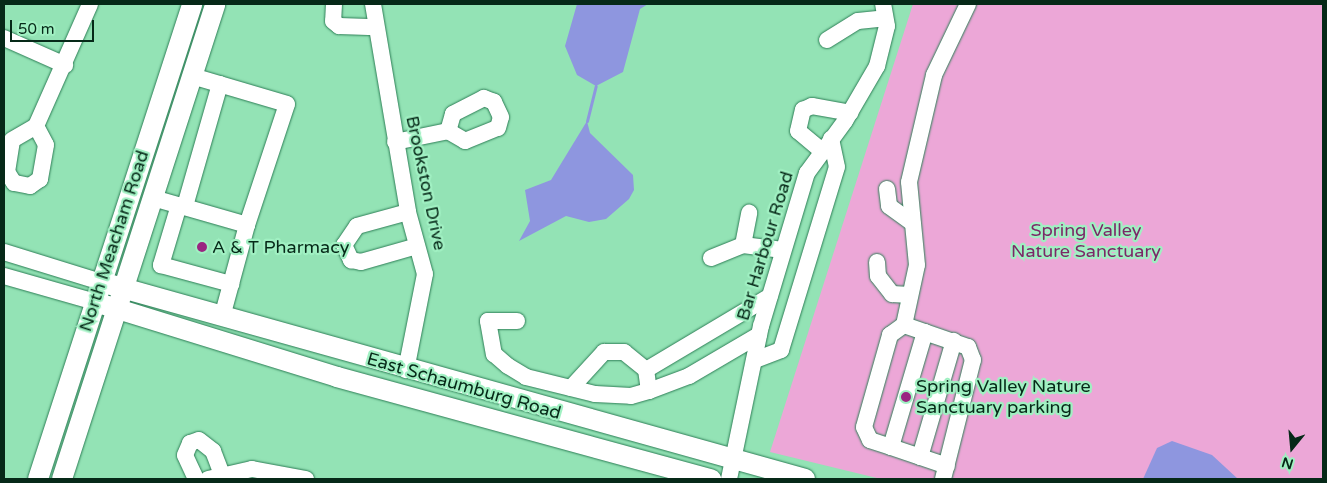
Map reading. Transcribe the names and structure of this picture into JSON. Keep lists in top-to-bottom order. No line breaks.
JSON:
{"streets":{"main road":["North Meacham Road","East Schaumburg Road"],"street":["Brookston Drive","Bar Harbour Road"]},"crossings":[["Brookston Drive","East Schaumburg Road"],["North Meacham Road","East Schaumburg Road"],["Bar Harbour Road","East Schaumburg Road"]],"parks":["Spring Valley Nature Sanctuary"],"places":["A & T Pharmacy","Spring Valley Nature Sanctuary parking"],"scale_bar":"50 m","north":"bottom"}
